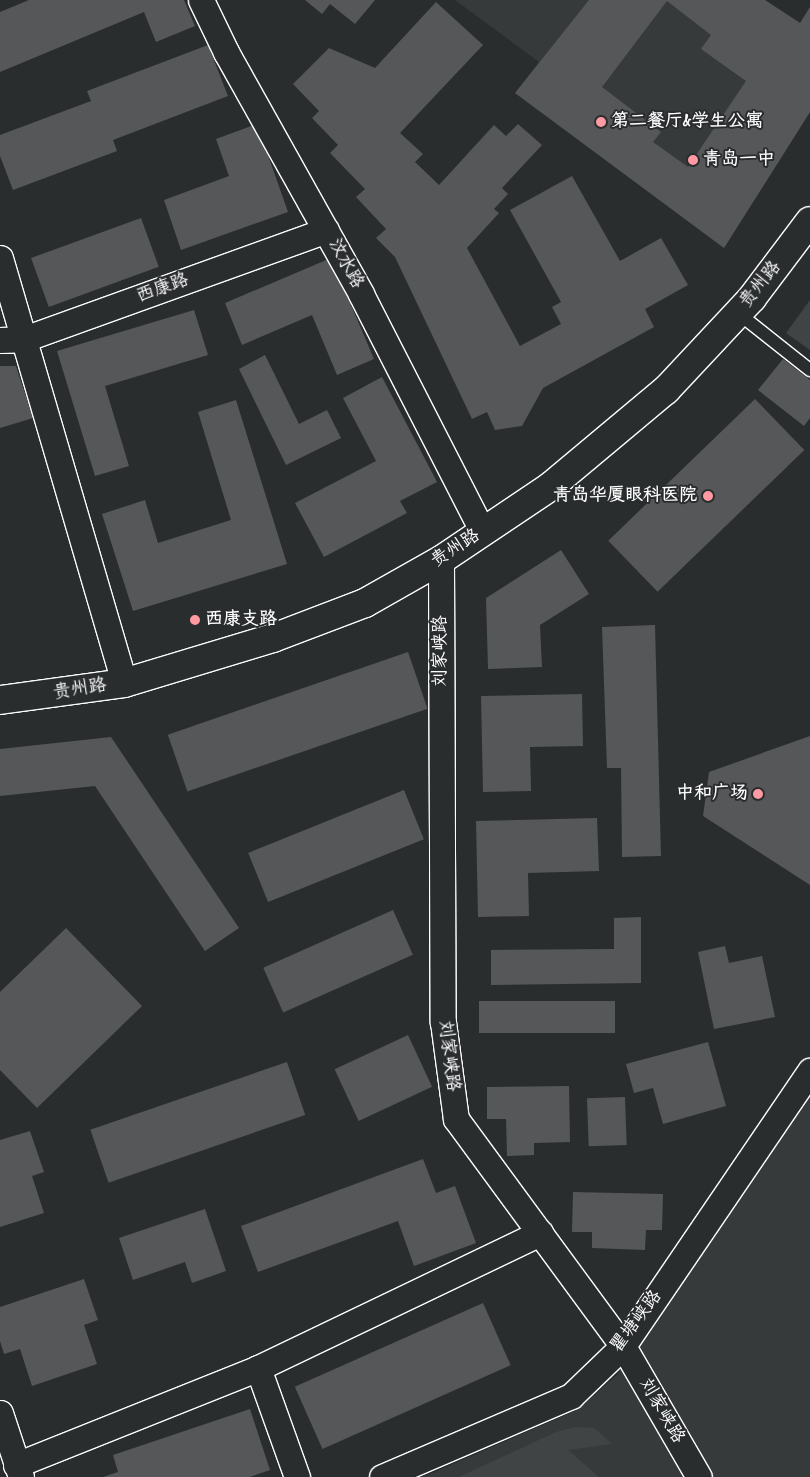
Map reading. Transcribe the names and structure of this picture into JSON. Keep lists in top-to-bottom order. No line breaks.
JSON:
{"streets":{"main road":["贵州路"],"street":["汶水路","西康路","刘家峡路","瞿塘峡路"]},"crossings":[["汶水路","贵州路"],["汶水路","西康路"],["贵州路","刘家峡路"],["刘家峡路","瞿塘峡路"]],"places":["第二餐厅&学生公寓","青岛一中","青岛华厦眼科医院","西康支路","中和广场"]}
